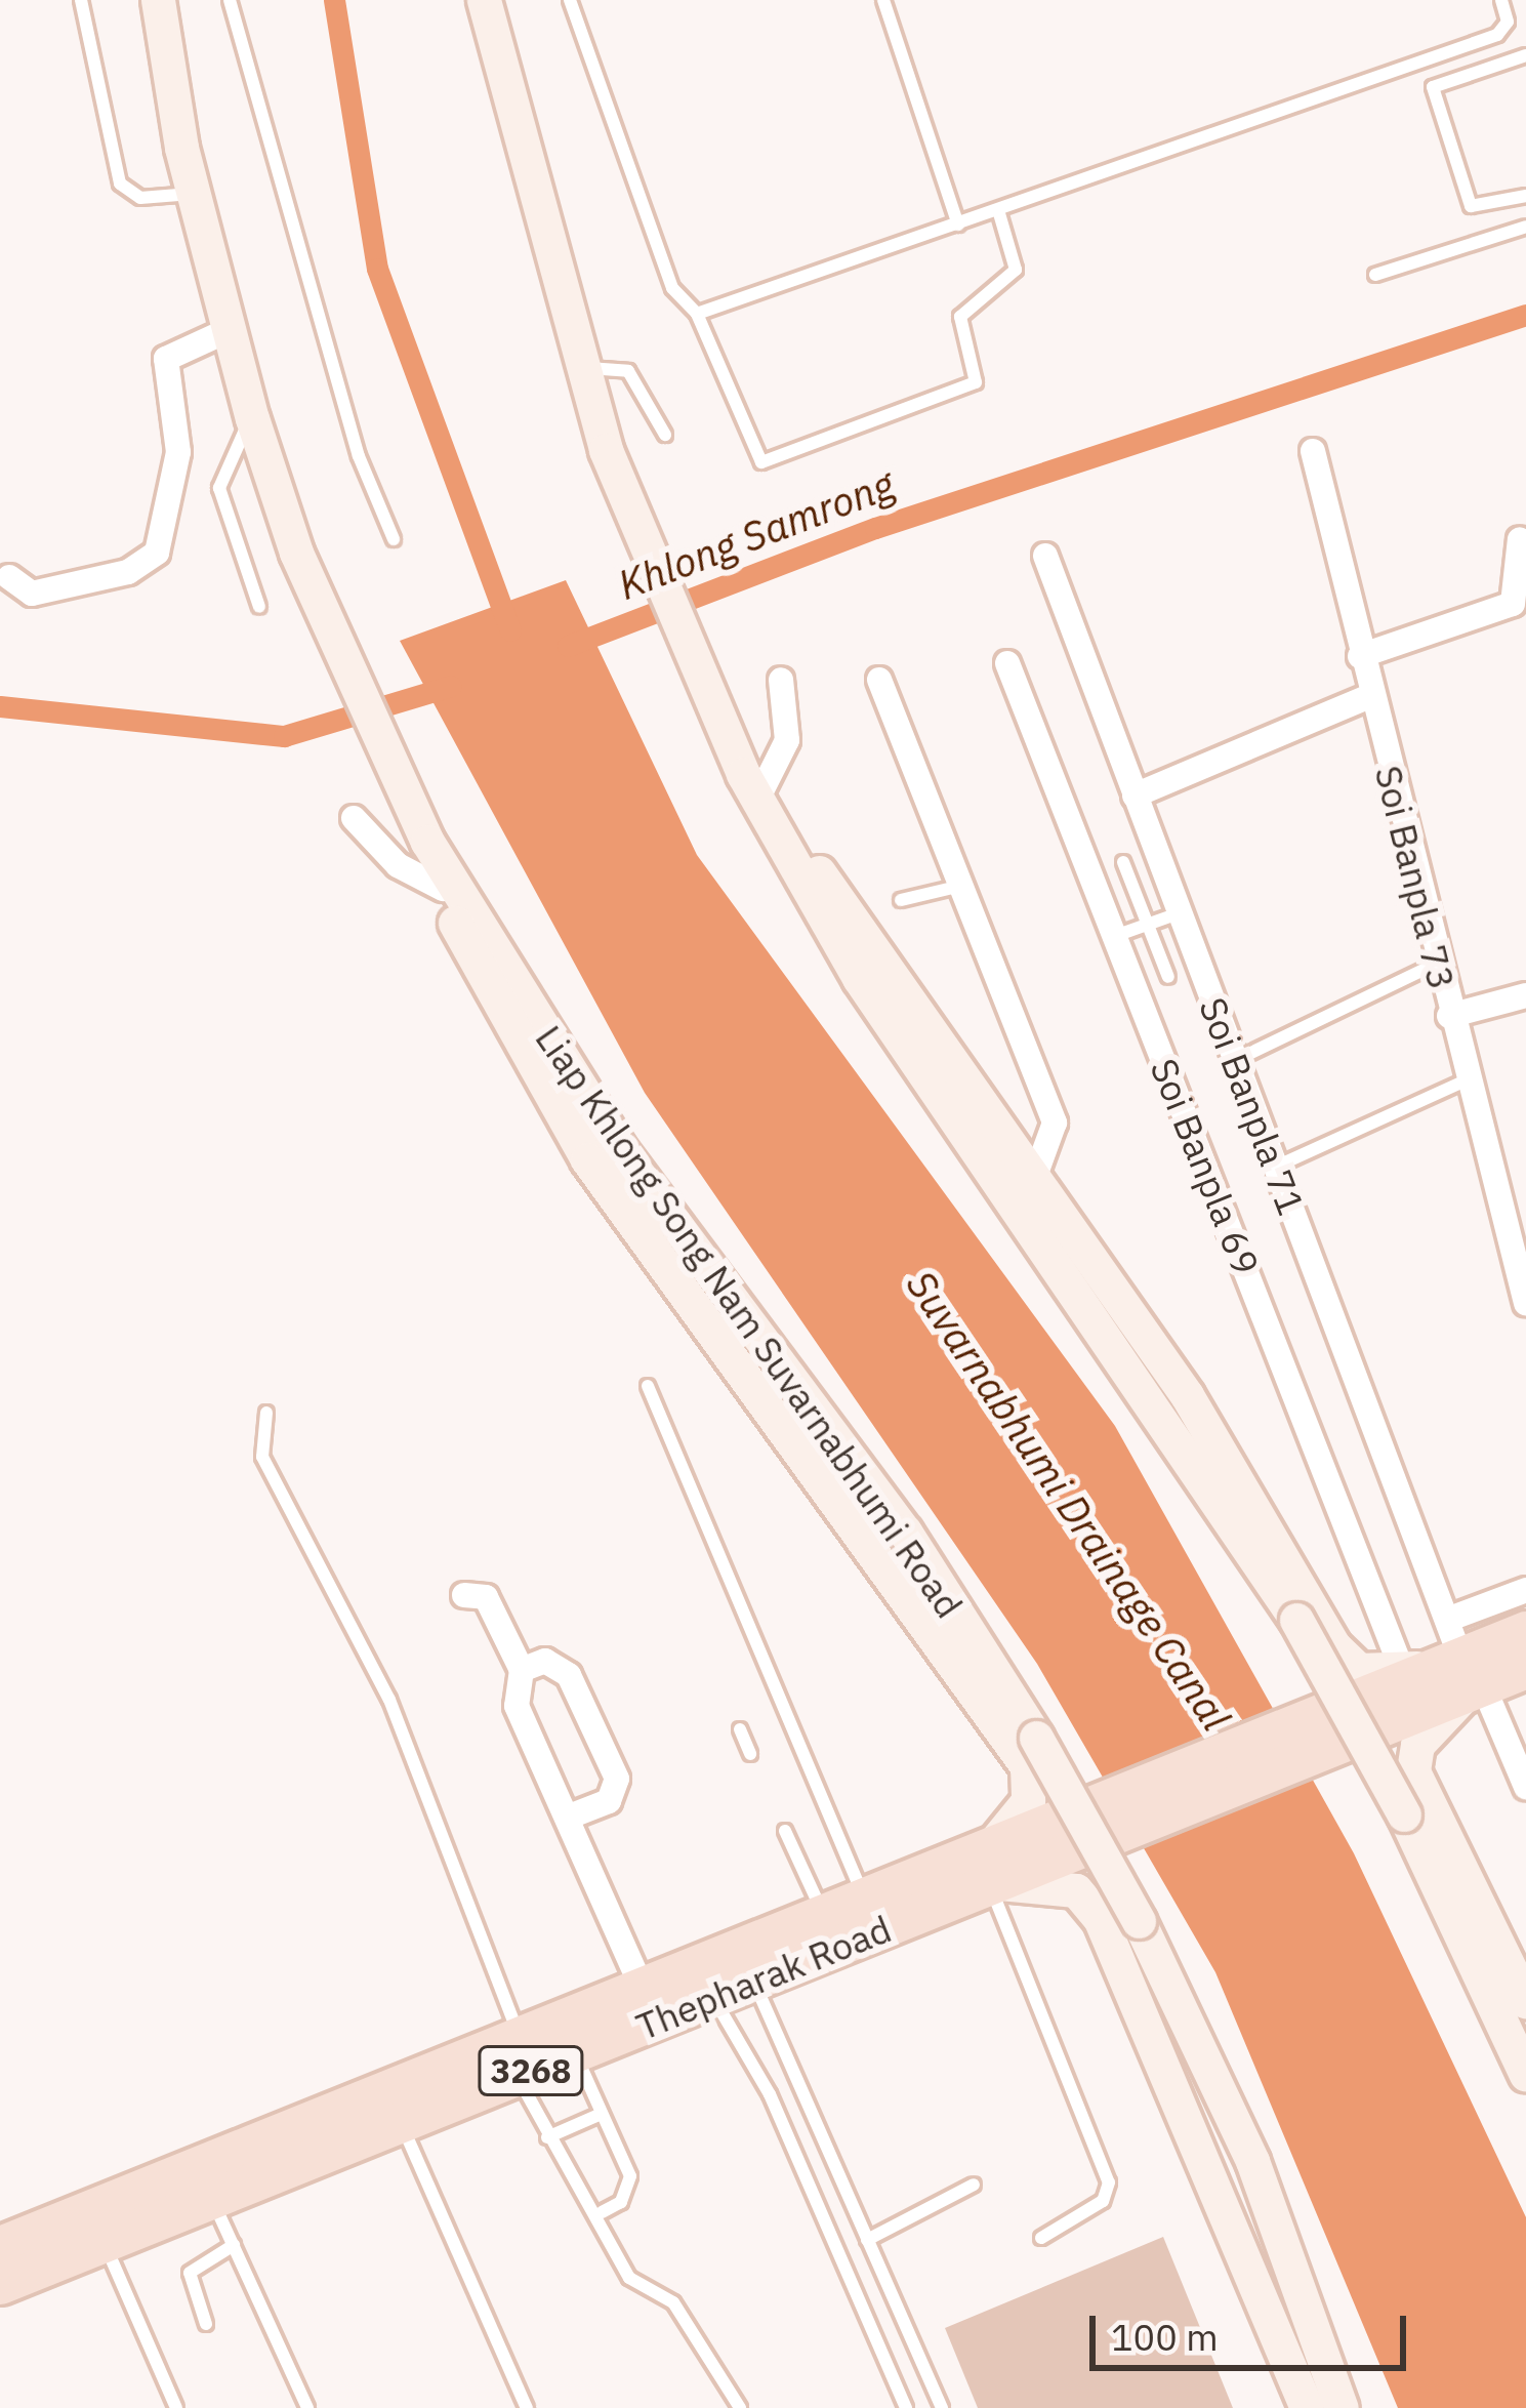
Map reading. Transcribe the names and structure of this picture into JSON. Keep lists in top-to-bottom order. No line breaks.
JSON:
{"streets":{"main road":["Liap Khlong Song Nam Suvarnabhumi Road","Thepharak Road","3268"],"street":["Soi Banpla 73","Soi Banpla 71","Soi Banpla 69"]},"crossings":[["Soi Banpla 71","Thepharak Road"]],"water":["Khlong Samrong","Suvarnabhumi Drainage Canal"],"scale_bar":"100 m"}
